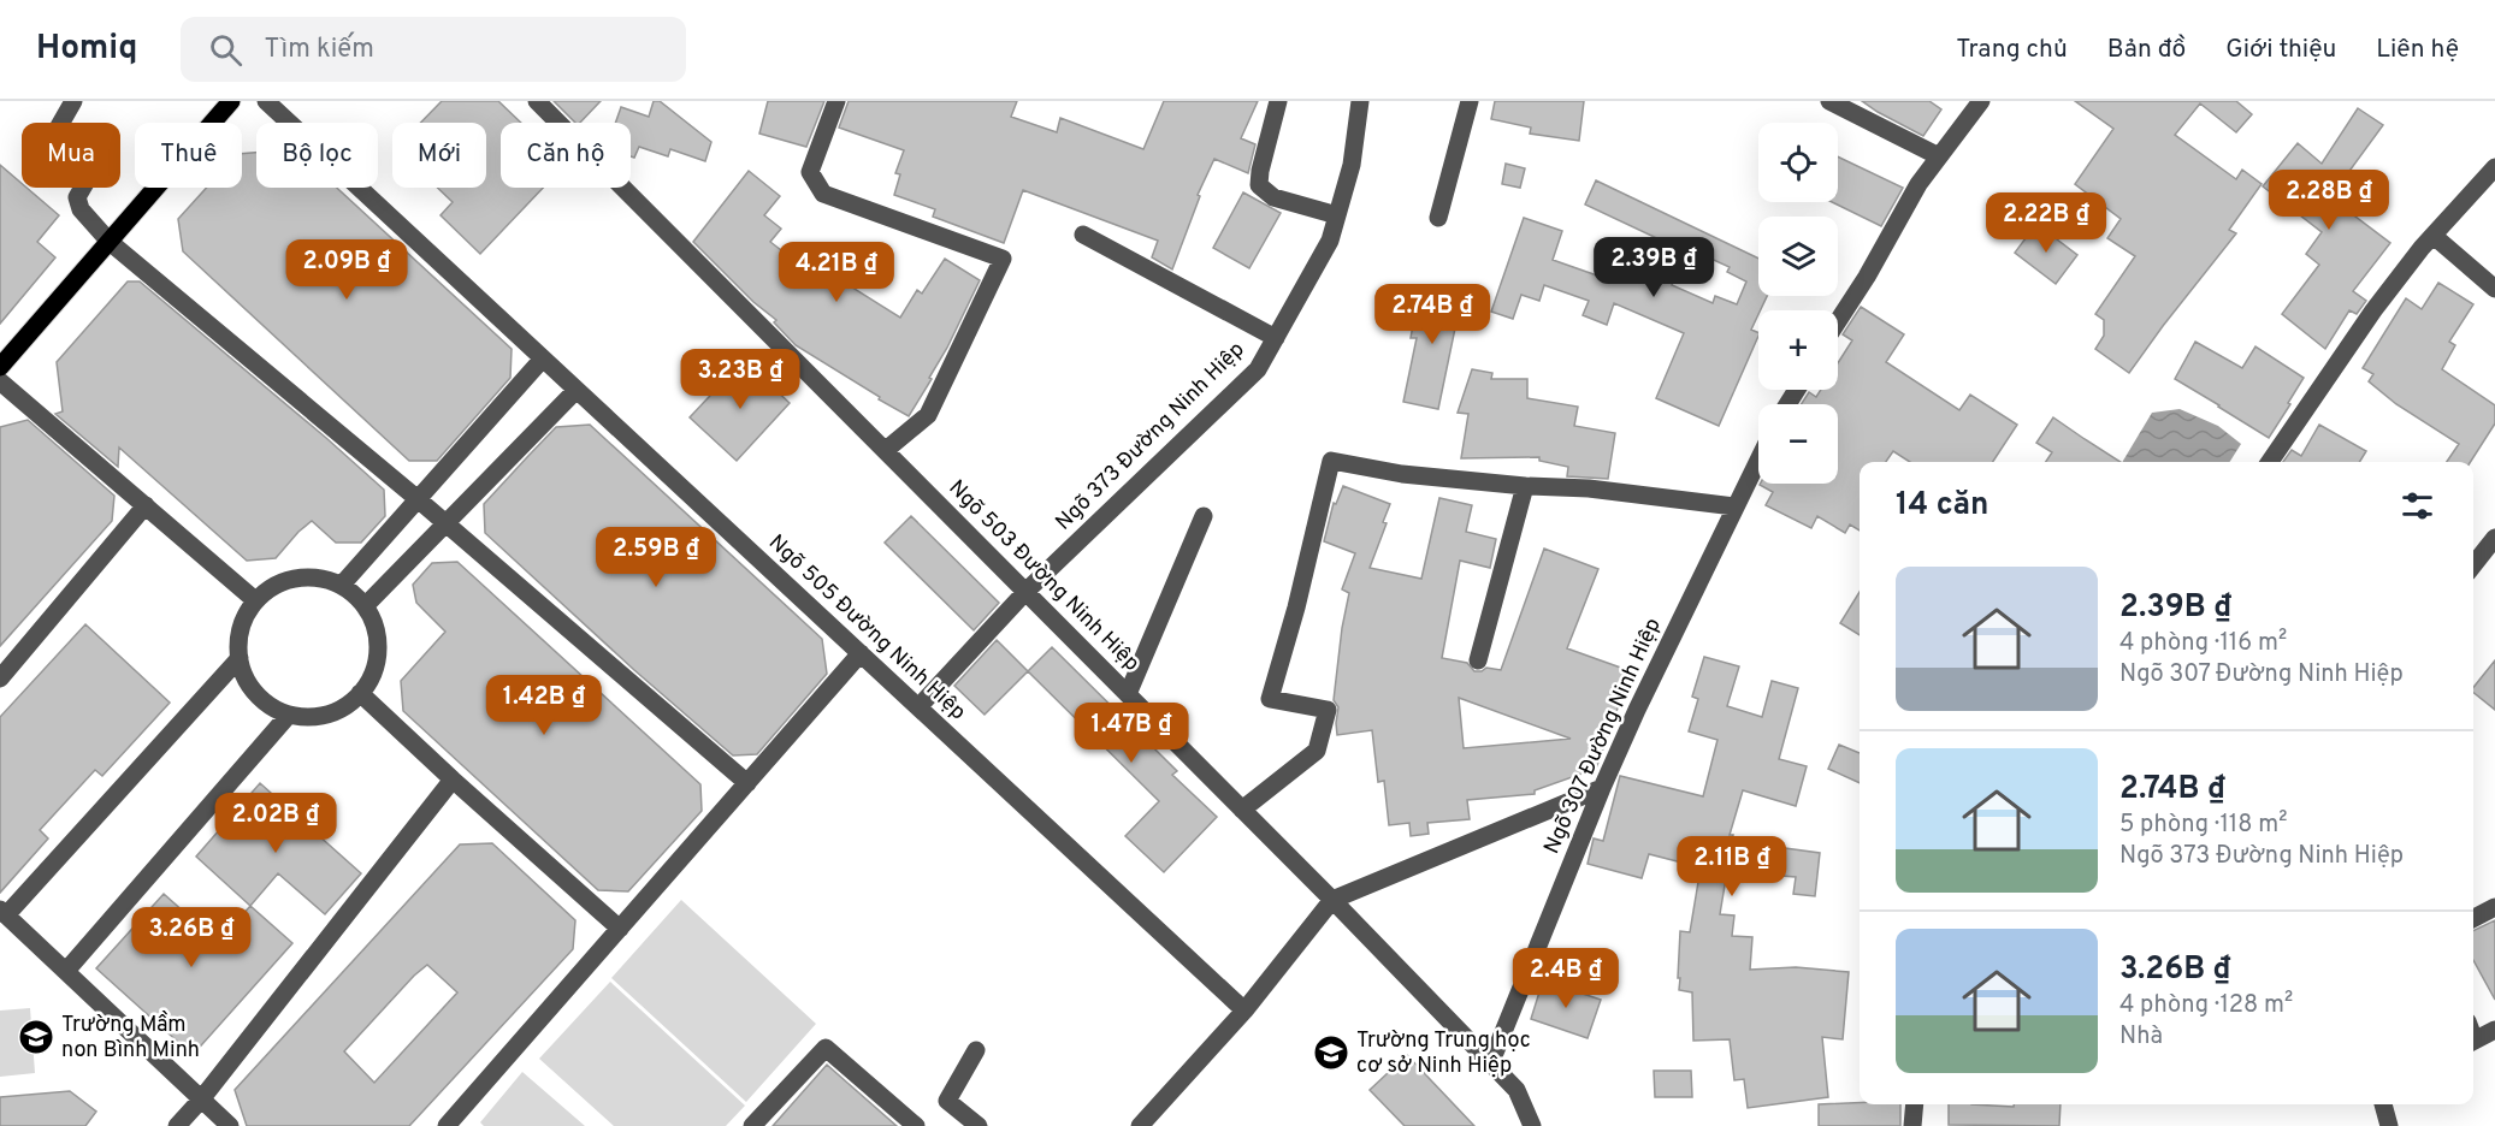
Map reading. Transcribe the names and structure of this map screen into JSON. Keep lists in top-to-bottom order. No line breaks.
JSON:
{"streets":{"street":["Ngõ 373 Đường Ninh Hiệp","Ngõ 503 Đường Ninh Hiệp","Ngõ 505 Đường Ninh Hiệp","Ngõ 307 Đường Ninh Hiệp"]},"crossings":[["Ngõ 373 Đường Ninh Hiệp","Ngõ 503 Đường Ninh Hiệp"],["Ngõ 373 Đường Ninh Hiệp","Ngõ 505 Đường Ninh Hiệp"],["Ngõ 503 Đường Ninh Hiệp","Ngõ 307 Đường Ninh Hiệp"]],"places":{"school or university":["Trường Mầm non Bình Minh","Trường Trung học cơ sở Ninh Hiệp"]},"page":{"header":"Homiq","search":"Tìm kiếm","nav":["Trang chủ","Bản đồ","Giới thiệu","Liên hệ"],"map_buttons":["+","−"],"chip":["Mua","Thuê","Bộ lọc","Mới","Căn hộ"],"price":["2.28B ₫","2.22B ₫","2.39B ₫","2.09B ₫","4.21B ₫","2.74B ₫","3.23B ₫","2.59B ₫","1.42B ₫","1.47B ₫","2.02B ₫","2.11B ₫","3.26B ₫","2.4B ₫"],"heading":"14 căn","list":[{"name":"2.39B ₫","note":"4 phòng · 116 m² · Ngõ 307 Đường Ninh Hiệp"},{"name":"2.74B ₫","note":"5 phòng · 118 m² · Ngõ 373 Đường Ninh Hiệp"},{"name":"3.26B ₫","note":"4 phòng · 128 m² · Nhà"}]}}
